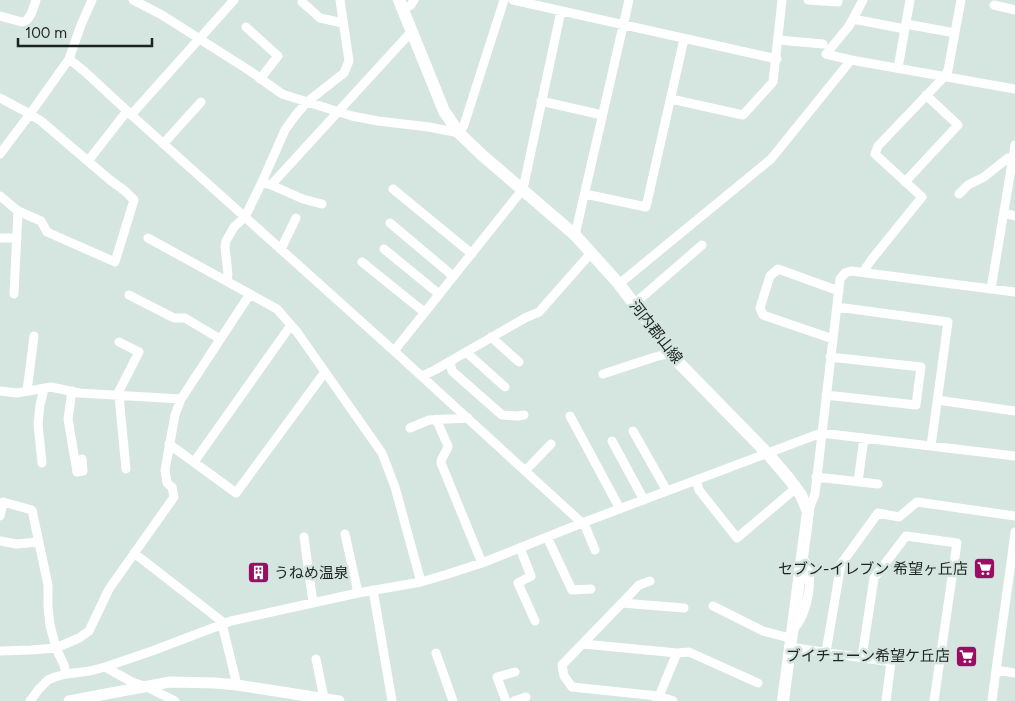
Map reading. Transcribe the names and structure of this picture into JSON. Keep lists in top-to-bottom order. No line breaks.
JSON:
{"streets":{"main road":["河内郡山線"]},"places":{"supermarket":["セブン-イレブン 希望ヶ丘店","ブイチェーン希望ケ丘店"],"building":["うねめ温泉"]},"scale_bar":"100 m"}
